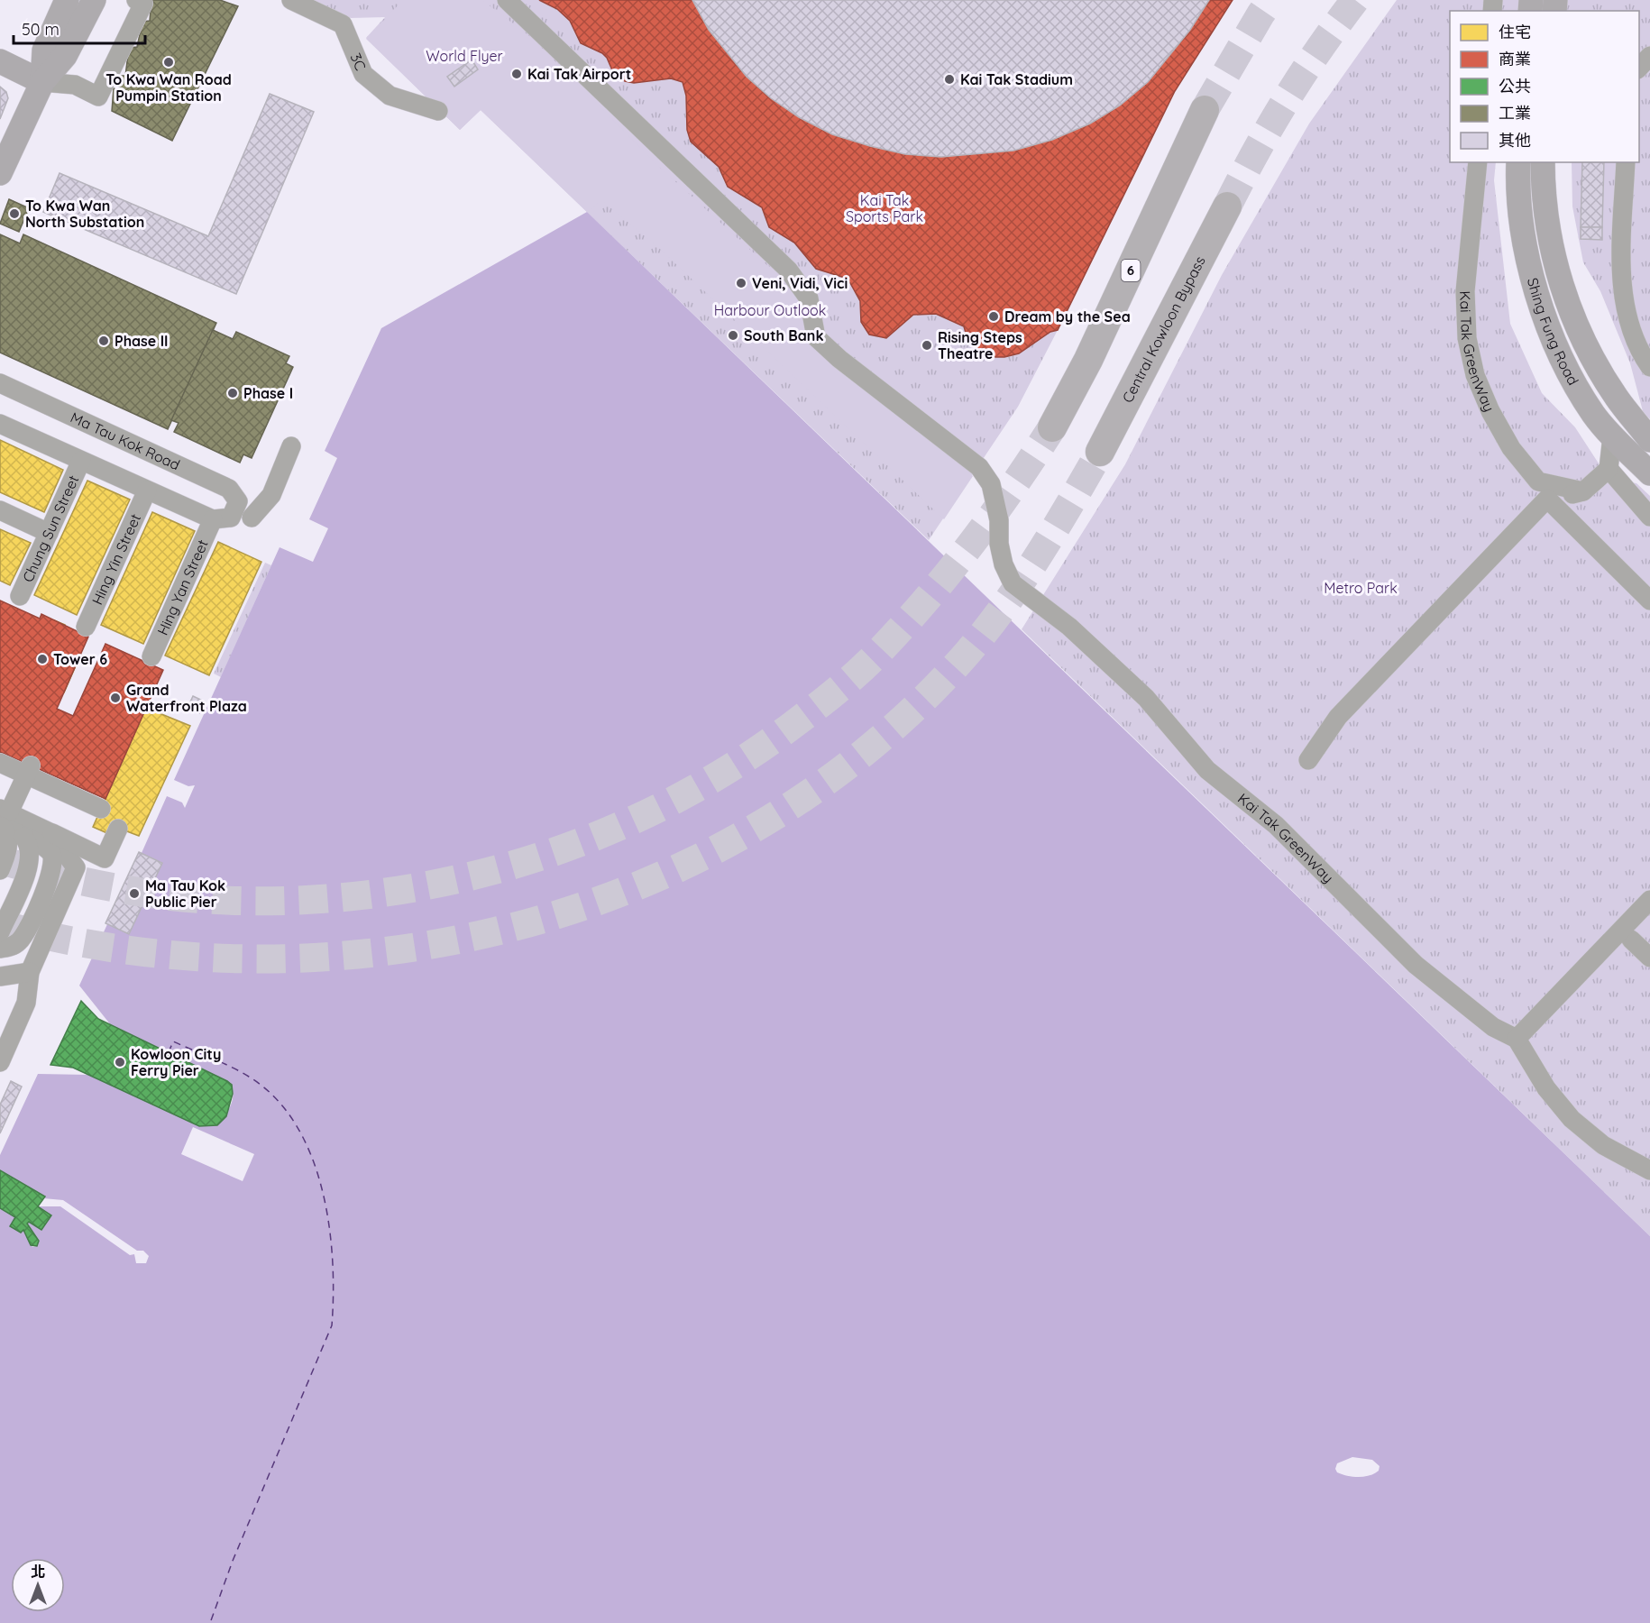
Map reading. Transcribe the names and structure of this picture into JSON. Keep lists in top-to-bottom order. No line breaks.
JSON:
{"streets":{"highway":["6","Central Kowloon Bypass"],"main road":["Shing Fung Road"],"street":["3C","Kai Tak GreenWay","Ma Tau Kok Road","Chung Sun Street","Hing Yin Street","Hing Yan Street"]},"parks":["World Flyer","Kai Tak Sports Park","Harbour Outlook","Metro Park"],"places":["To Kwa Wan Road Pumpin Station","Kai Tak Airport","Kai Tak Stadium","To Kwa Wan North Substation","Veni, Vidi, Vici","Dream by the Sea","South Bank","Phase II","Rising Steps Theatre","Phase I","Tower 6","Grand Waterfront Plaza","Ma Tau Kok Public Pier","Kowloon City Ferry Pier"],"legend":["住宅","商業","公共","工業","其他"],"scale_bar":"50 m","north":"top"}
